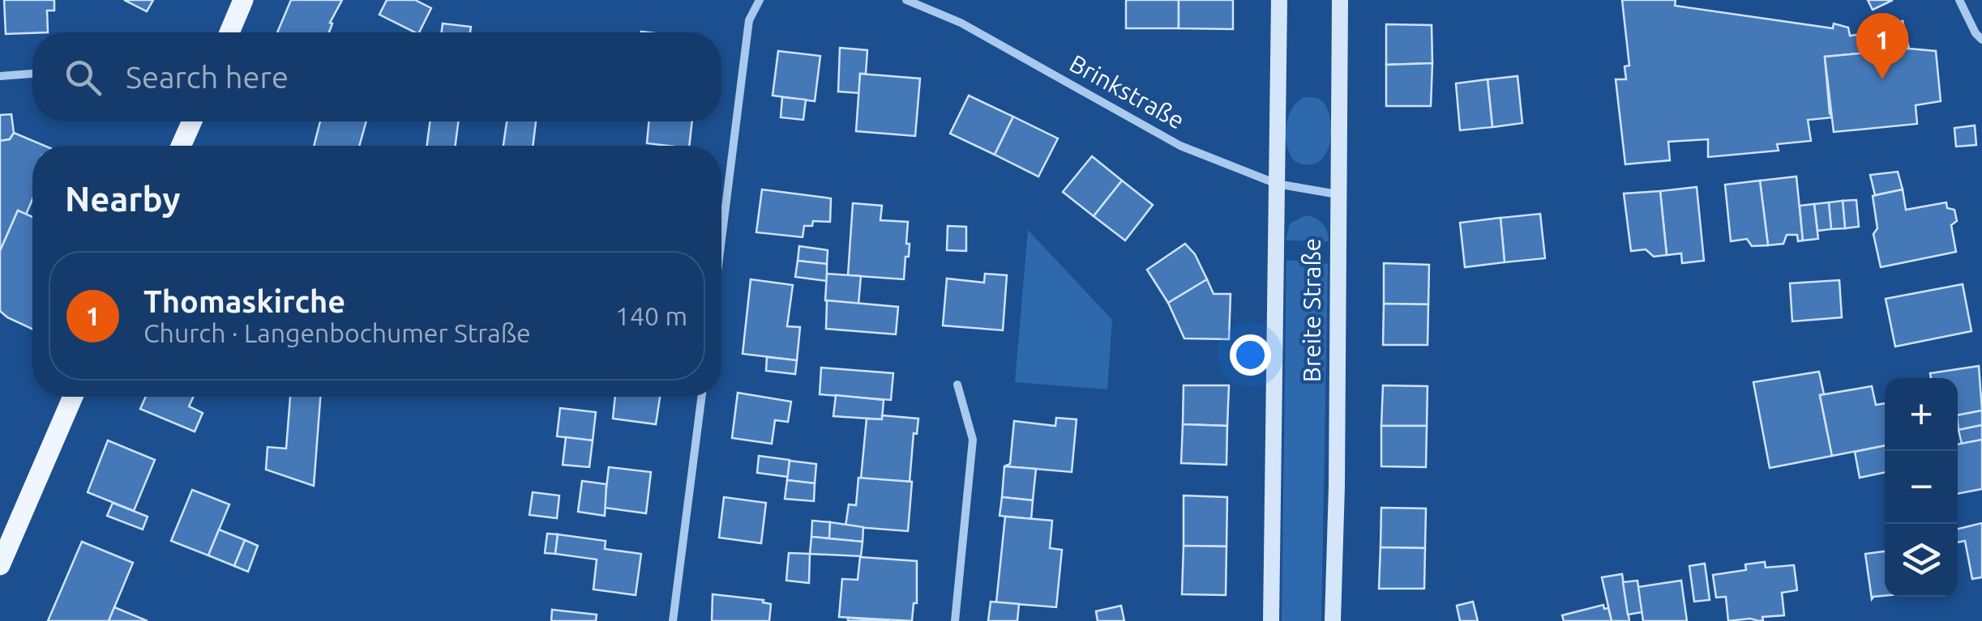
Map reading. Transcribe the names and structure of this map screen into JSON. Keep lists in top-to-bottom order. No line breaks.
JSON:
{"streets":{"street":["Brinkstraße","Breite Straße"]},"crossings":[["Brinkstraße","Breite Straße"]],"page":{"pins":"1","search":"Search here","heading":"Nearby","list":[{"mark":"1","name":"Thomaskirche","note":"Church · Langenbochumer Straße","value":"140 m"}],"map_buttons":["+","−"]}}
